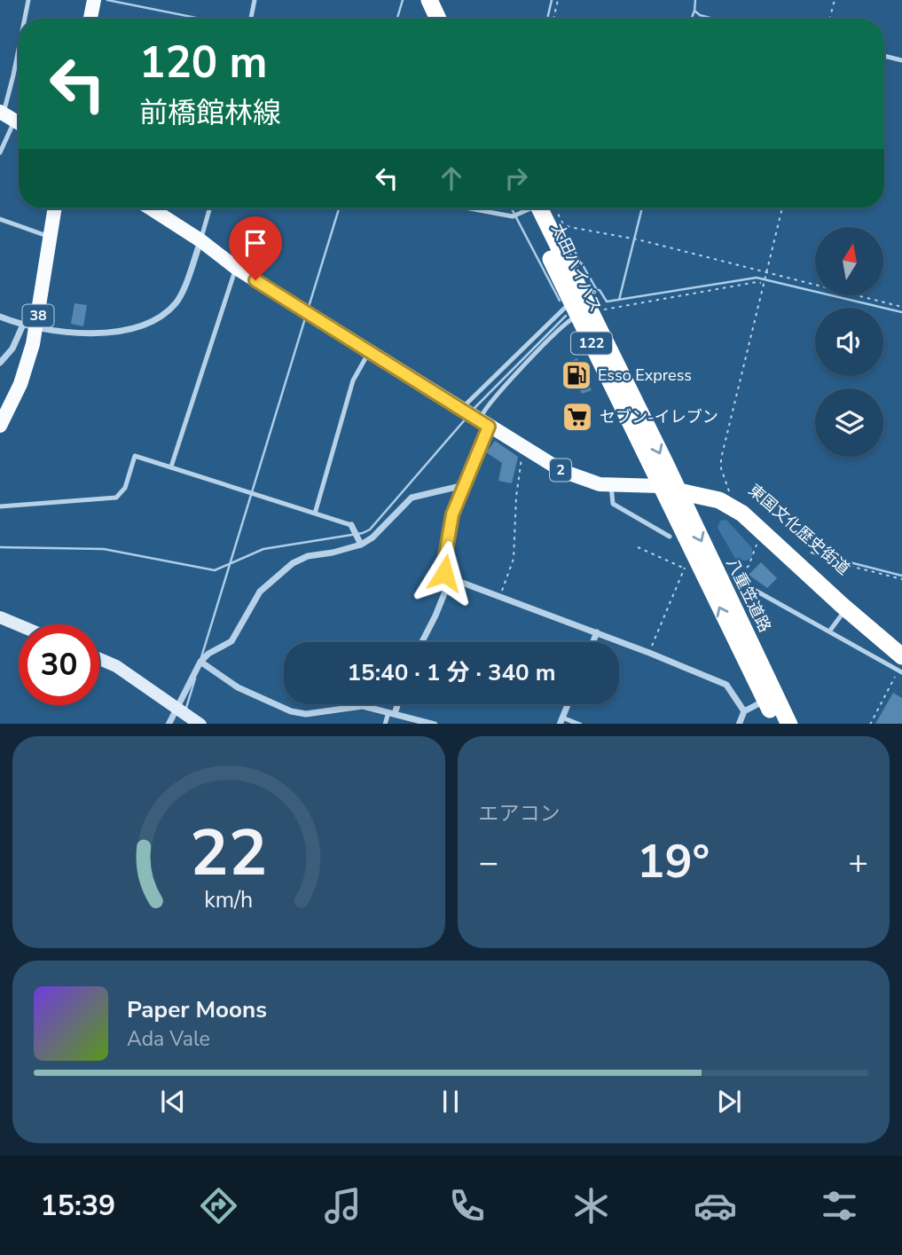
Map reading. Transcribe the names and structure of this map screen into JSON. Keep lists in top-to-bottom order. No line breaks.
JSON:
{"streets":{"highway":["太田バイパス","122","東国文化歴史街道","八重笠道路"],"main road":["38","2"]},"crossings":[["太田バイパス","2"],["太田バイパス","東国文化歴史街道"],["太田バイパス","八重笠道路"],["2","東国文化歴史街道"],["2","八重笠道路"],["東国文化歴史街道","八重笠道路"]],"places":{"fuel station":["Esso Express"],"supermarket":["セブン-イレブン"]},"north":"top","page":{"turn":["120 m","前橋館林線"],"limit":"30","trip":"15:40 · 1 分 · 340 m","tile":"エアコン","heat":["−","19°","+"],"song":["Paper Moons","Ada Vale"],"tabs":"15:39","gauge":["22","km/h"]}}
